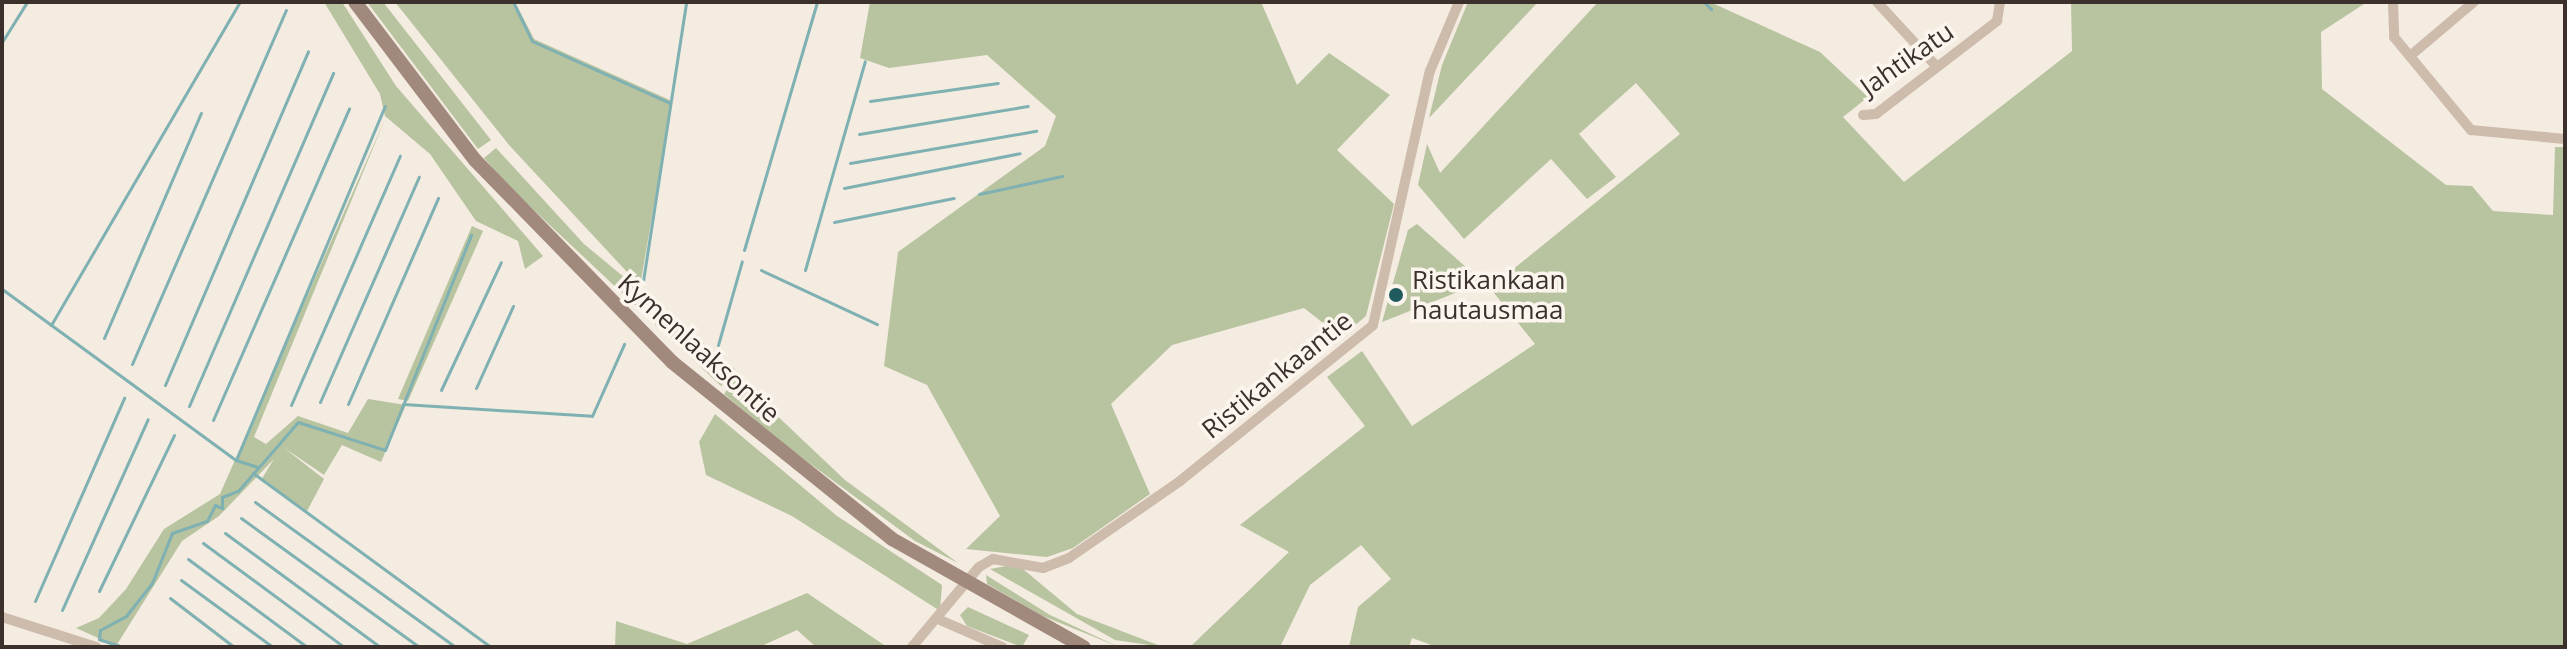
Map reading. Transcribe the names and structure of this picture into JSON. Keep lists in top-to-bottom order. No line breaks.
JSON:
{"streets":{"main road":["Kymenlaaksontie"],"street":["Jahtikatu","Ristikankaantie"]},"crossings":[["Kymenlaaksontie","Ristikankaantie"]],"places":["Ristikankaan hautausmaa"]}
